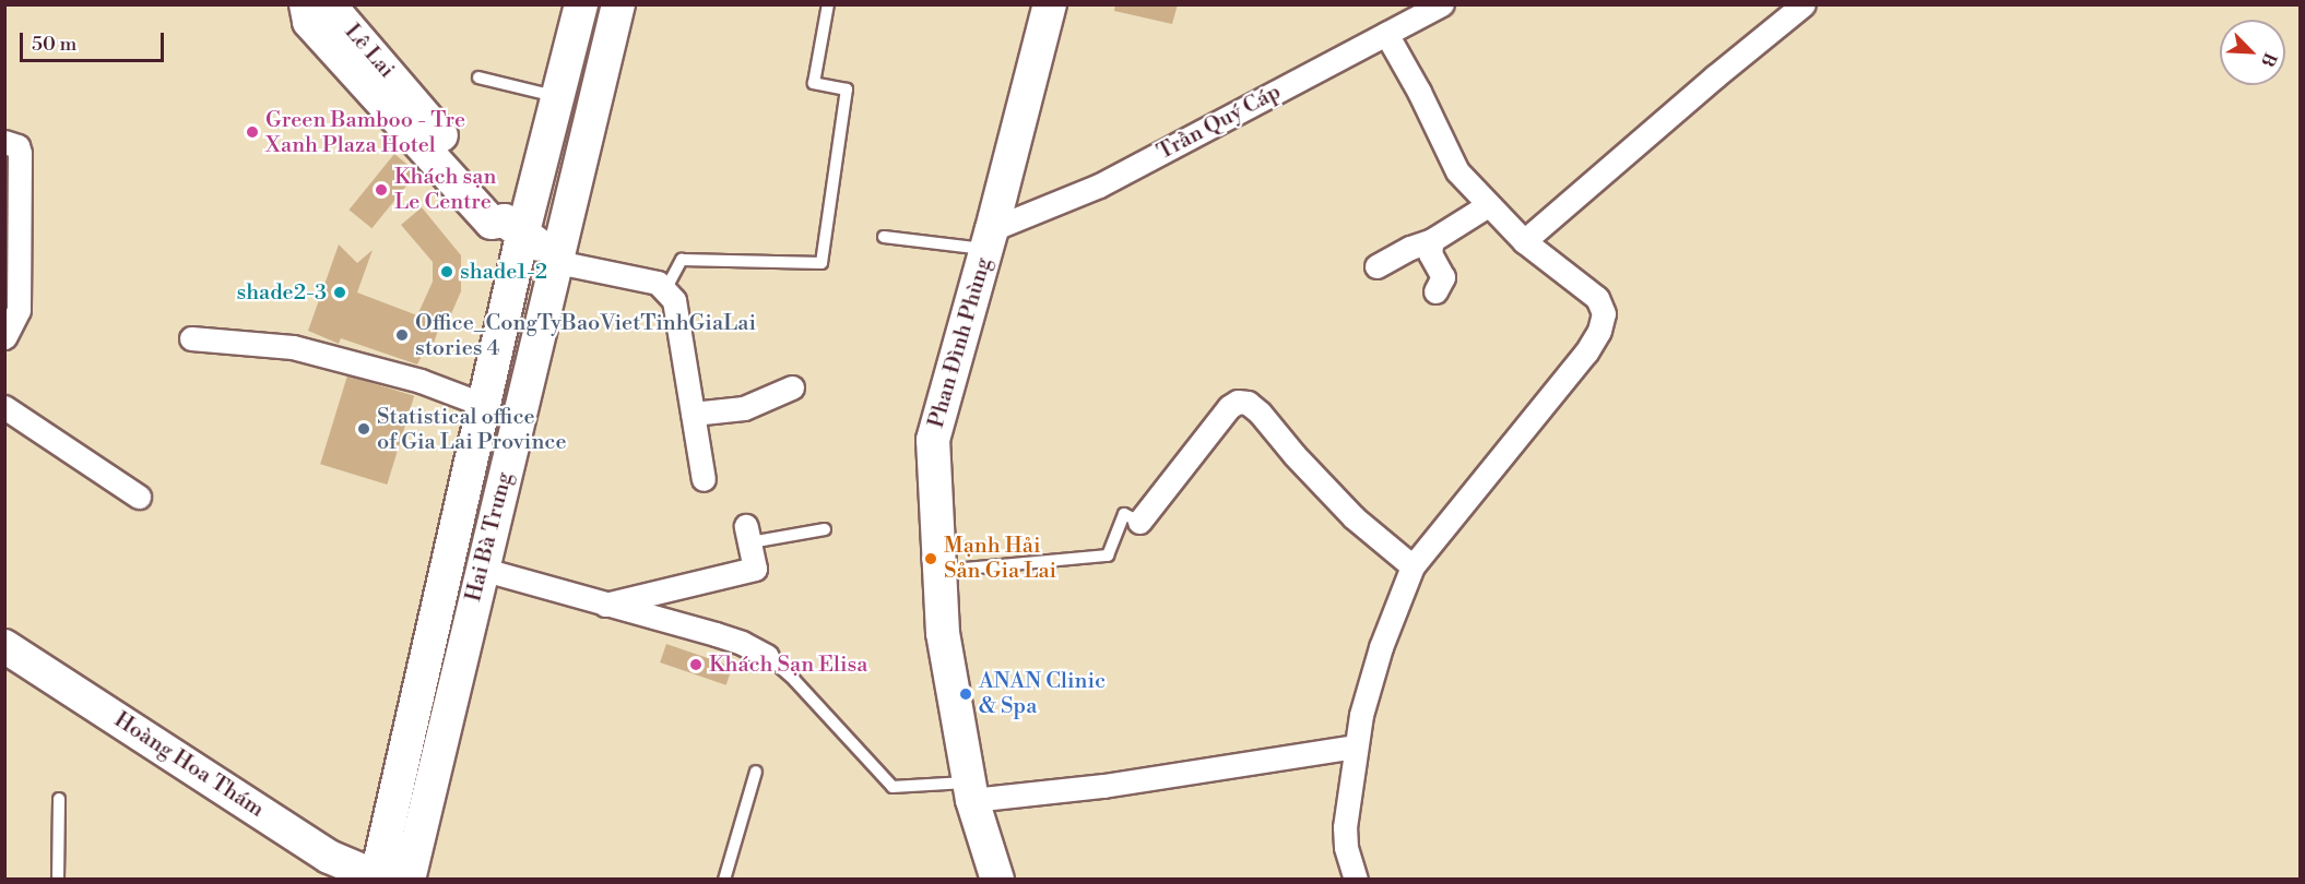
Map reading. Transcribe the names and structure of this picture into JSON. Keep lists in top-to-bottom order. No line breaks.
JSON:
{"streets":{"street":["Lê Lai","Trần Quý Cáp","Phan Đình Phùng","Hai Bà Trưng","Hoàng Hoa Thám"]},"crossings":[["Trần Quý Cáp","Phan Đình Phùng"],["Hai Bà Trưng","Hoàng Hoa Thám"]],"places":["Green Bamboo - Tre Xanh Plaza Hotel","Khách sạn Le Centre","shade1-2","shade2-3","Office_CongTyBaoVietTinhGiaLai stories 4","Statistical office of Gia Lai Province","Mạnh Hải Sản Gia Lai","Khách Sạn Elisa","ANAN Clinic & Spa"],"scale_bar":"50 m","north":"bottom right"}
